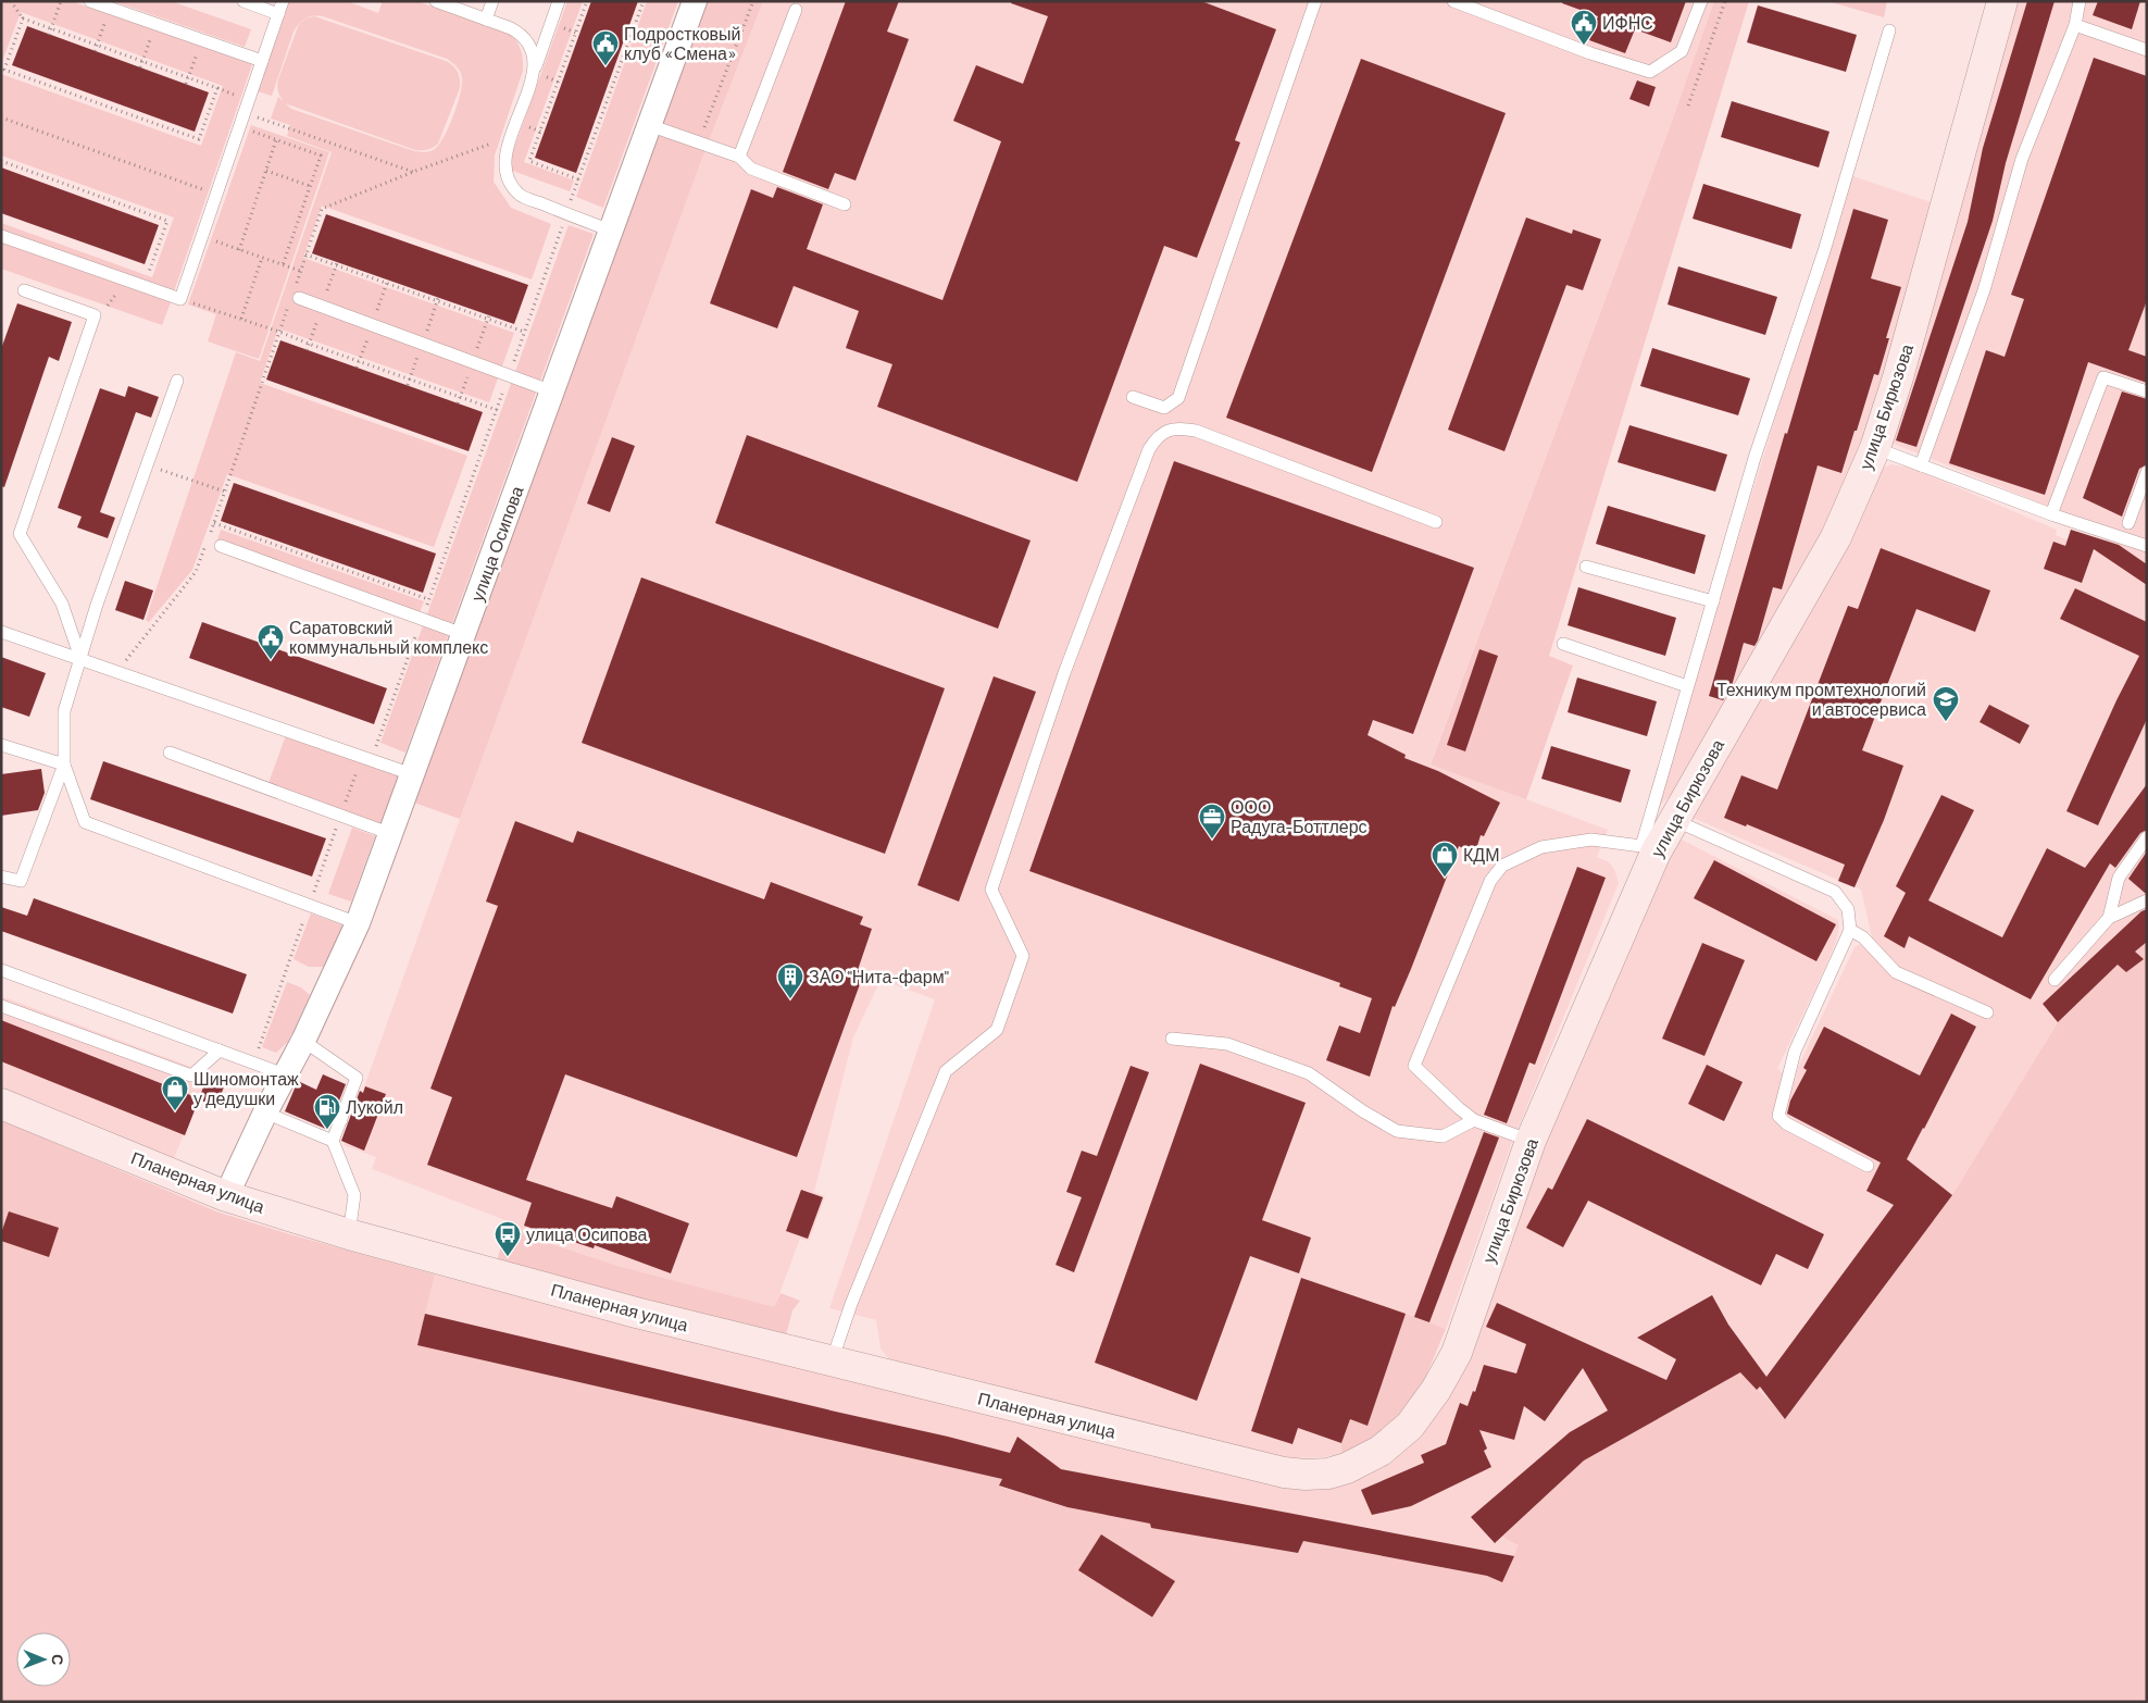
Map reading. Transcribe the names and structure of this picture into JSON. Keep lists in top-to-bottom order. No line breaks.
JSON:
{"streets":{"main road":["улица Бирюзова","Планерная улица"],"street":["улица Осипова"]},"crossings":[["улица Бирюзова","Планерная улица"],["улица Осипова","Планерная улица"]],"places":{"public building":["ИФНС","Подростковый клуб «Смена»","Саратовский коммунальный комплекс"],"school or university":["Техникум промтехнологий и автосервиса"],"office":["ООО Радуга-Боттлерс"],"shop":["КДМ","Шиномонтаж у дедушки"],"building":["ЗАО \"Нита-фарм\""],"fuel station":["Лукойл"],"bus stop":["улица Осипова"]},"north":"right"}
